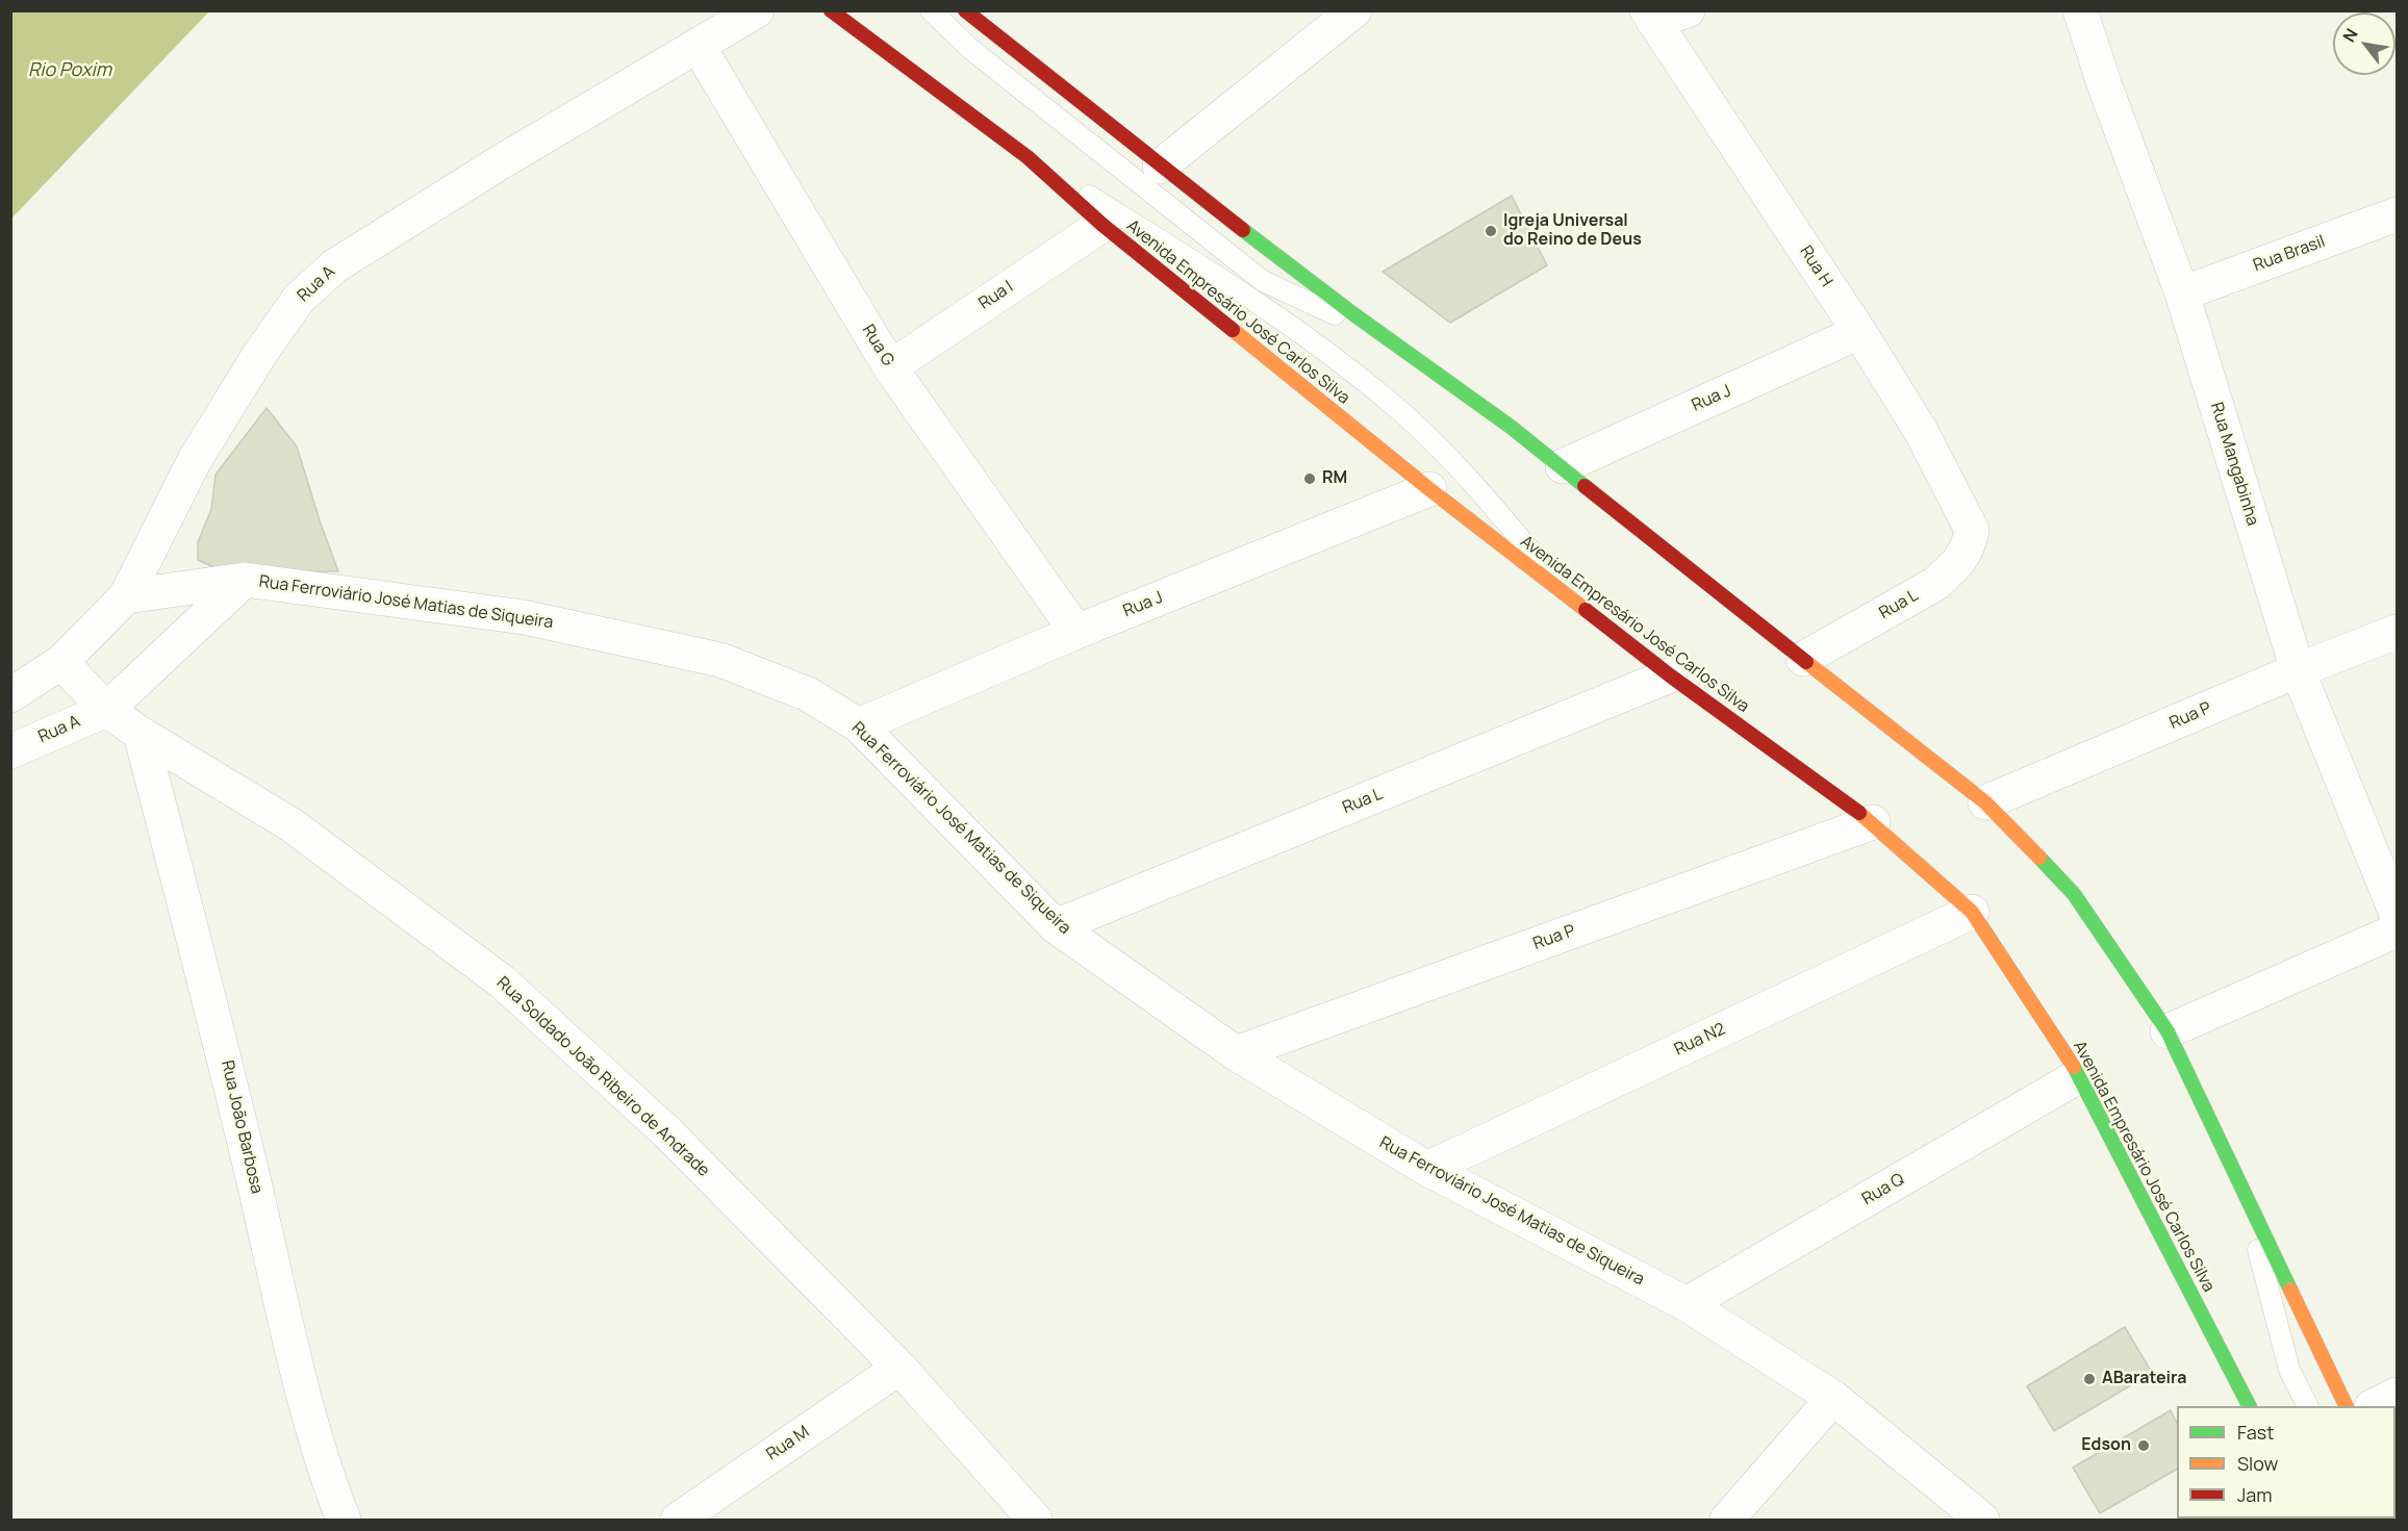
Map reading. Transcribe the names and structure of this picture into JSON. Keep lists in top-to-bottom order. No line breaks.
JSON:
{"streets":{"main road":["Avenida Empresário José Carlos Silva"],"street":["Rua Brasil","Rua H","Rua A","Rua I","Rua G","Rua J","Rua Mangabinha","Rua Ferroviário José Matias de Siqueira","Rua L","Rua P","Rua N2","Rua Soldado João Ribeiro de Andrade","Rua João Barbosa","Rua Q","Rua M"]},"crossings":[["Rua Brasil","Rua Mangabinha"],["Rua H","Rua J"],["Rua H","Rua L"],["Rua A","Rua G"],["Rua A","Rua Ferroviário José Matias de Siqueira"],["Rua A","Rua Soldado João Ribeiro de Andrade"],["Rua I","Avenida Empresário José Carlos Silva"],["Rua I","Rua G"],["Avenida Empresário José Carlos Silva","Rua J"],["Avenida Empresário José Carlos Silva","Rua L"],["Avenida Empresário José Carlos Silva","Rua P"],["Avenida Empresário José Carlos Silva","Rua N2"],["Avenida Empresário José Carlos Silva","Rua Q"],["Rua G","Rua J"],["Rua J","Rua Ferroviário José Matias de Siqueira"],["Rua Mangabinha","Rua P"],["Rua Ferroviário José Matias de Siqueira","Rua L"],["Rua Ferroviário José Matias de Siqueira","Rua P"],["Rua Ferroviário José Matias de Siqueira","Rua N2"],["Rua Ferroviário José Matias de Siqueira","Rua Q"],["Rua Soldado João Ribeiro de Andrade","Rua João Barbosa"],["Rua Soldado João Ribeiro de Andrade","Rua M"]],"water":["Rio Poxim"],"places":["Igreja Universal do Reino de Deus","RM","ABarateira","Edson"],"legend":["Fast","Slow","Jam"],"north":"top left"}
